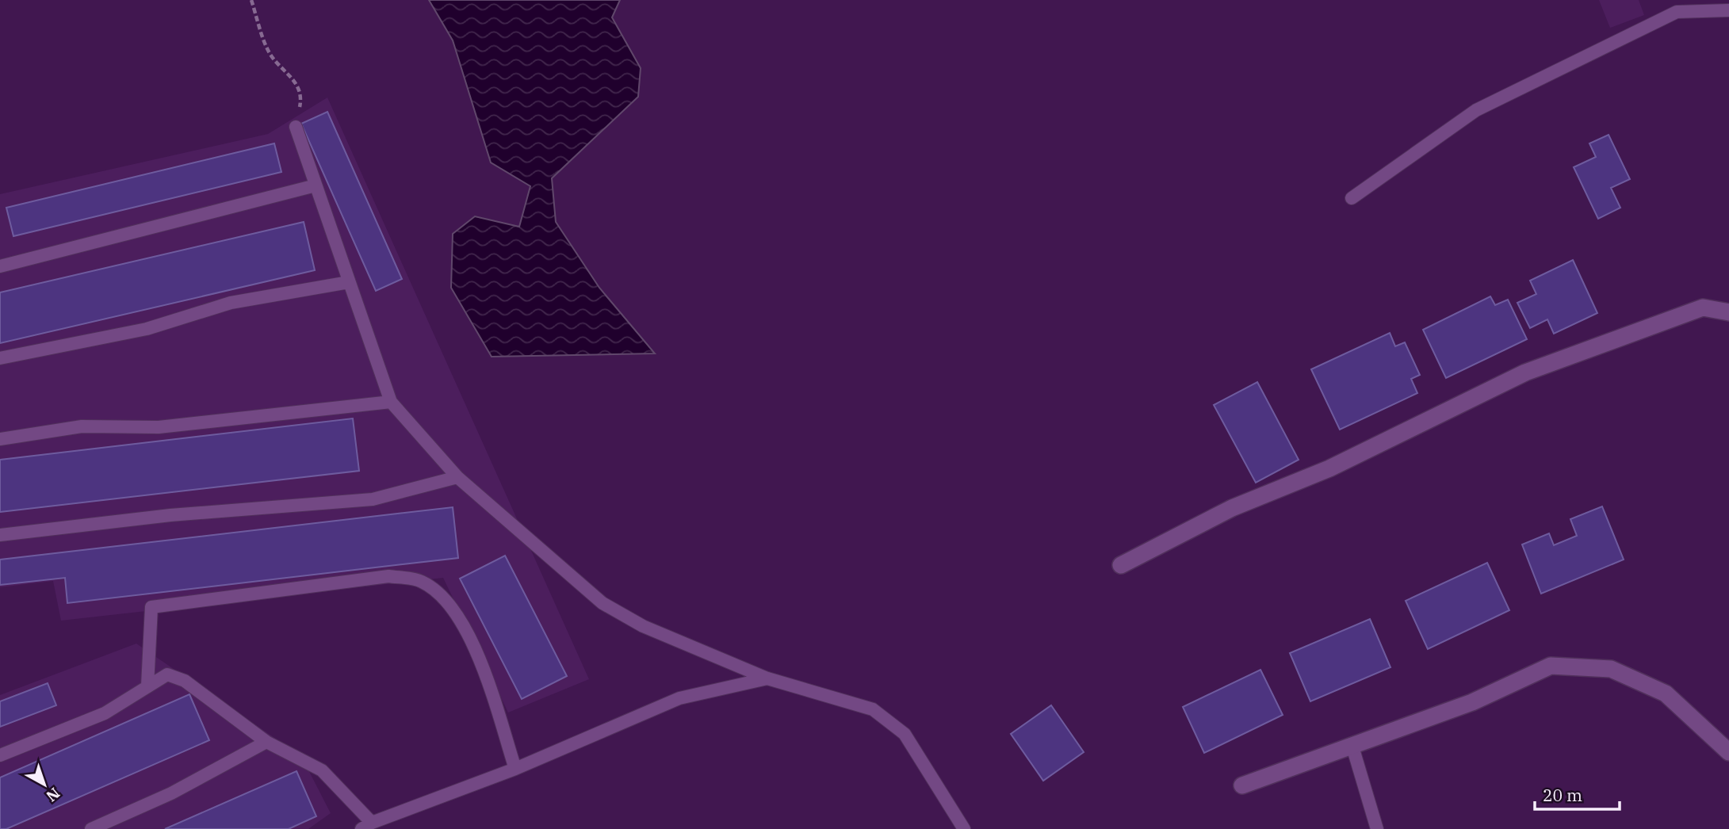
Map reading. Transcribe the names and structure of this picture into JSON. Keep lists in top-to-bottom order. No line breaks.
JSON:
{"scale_bar":"20 m","north":"bottom right"}
